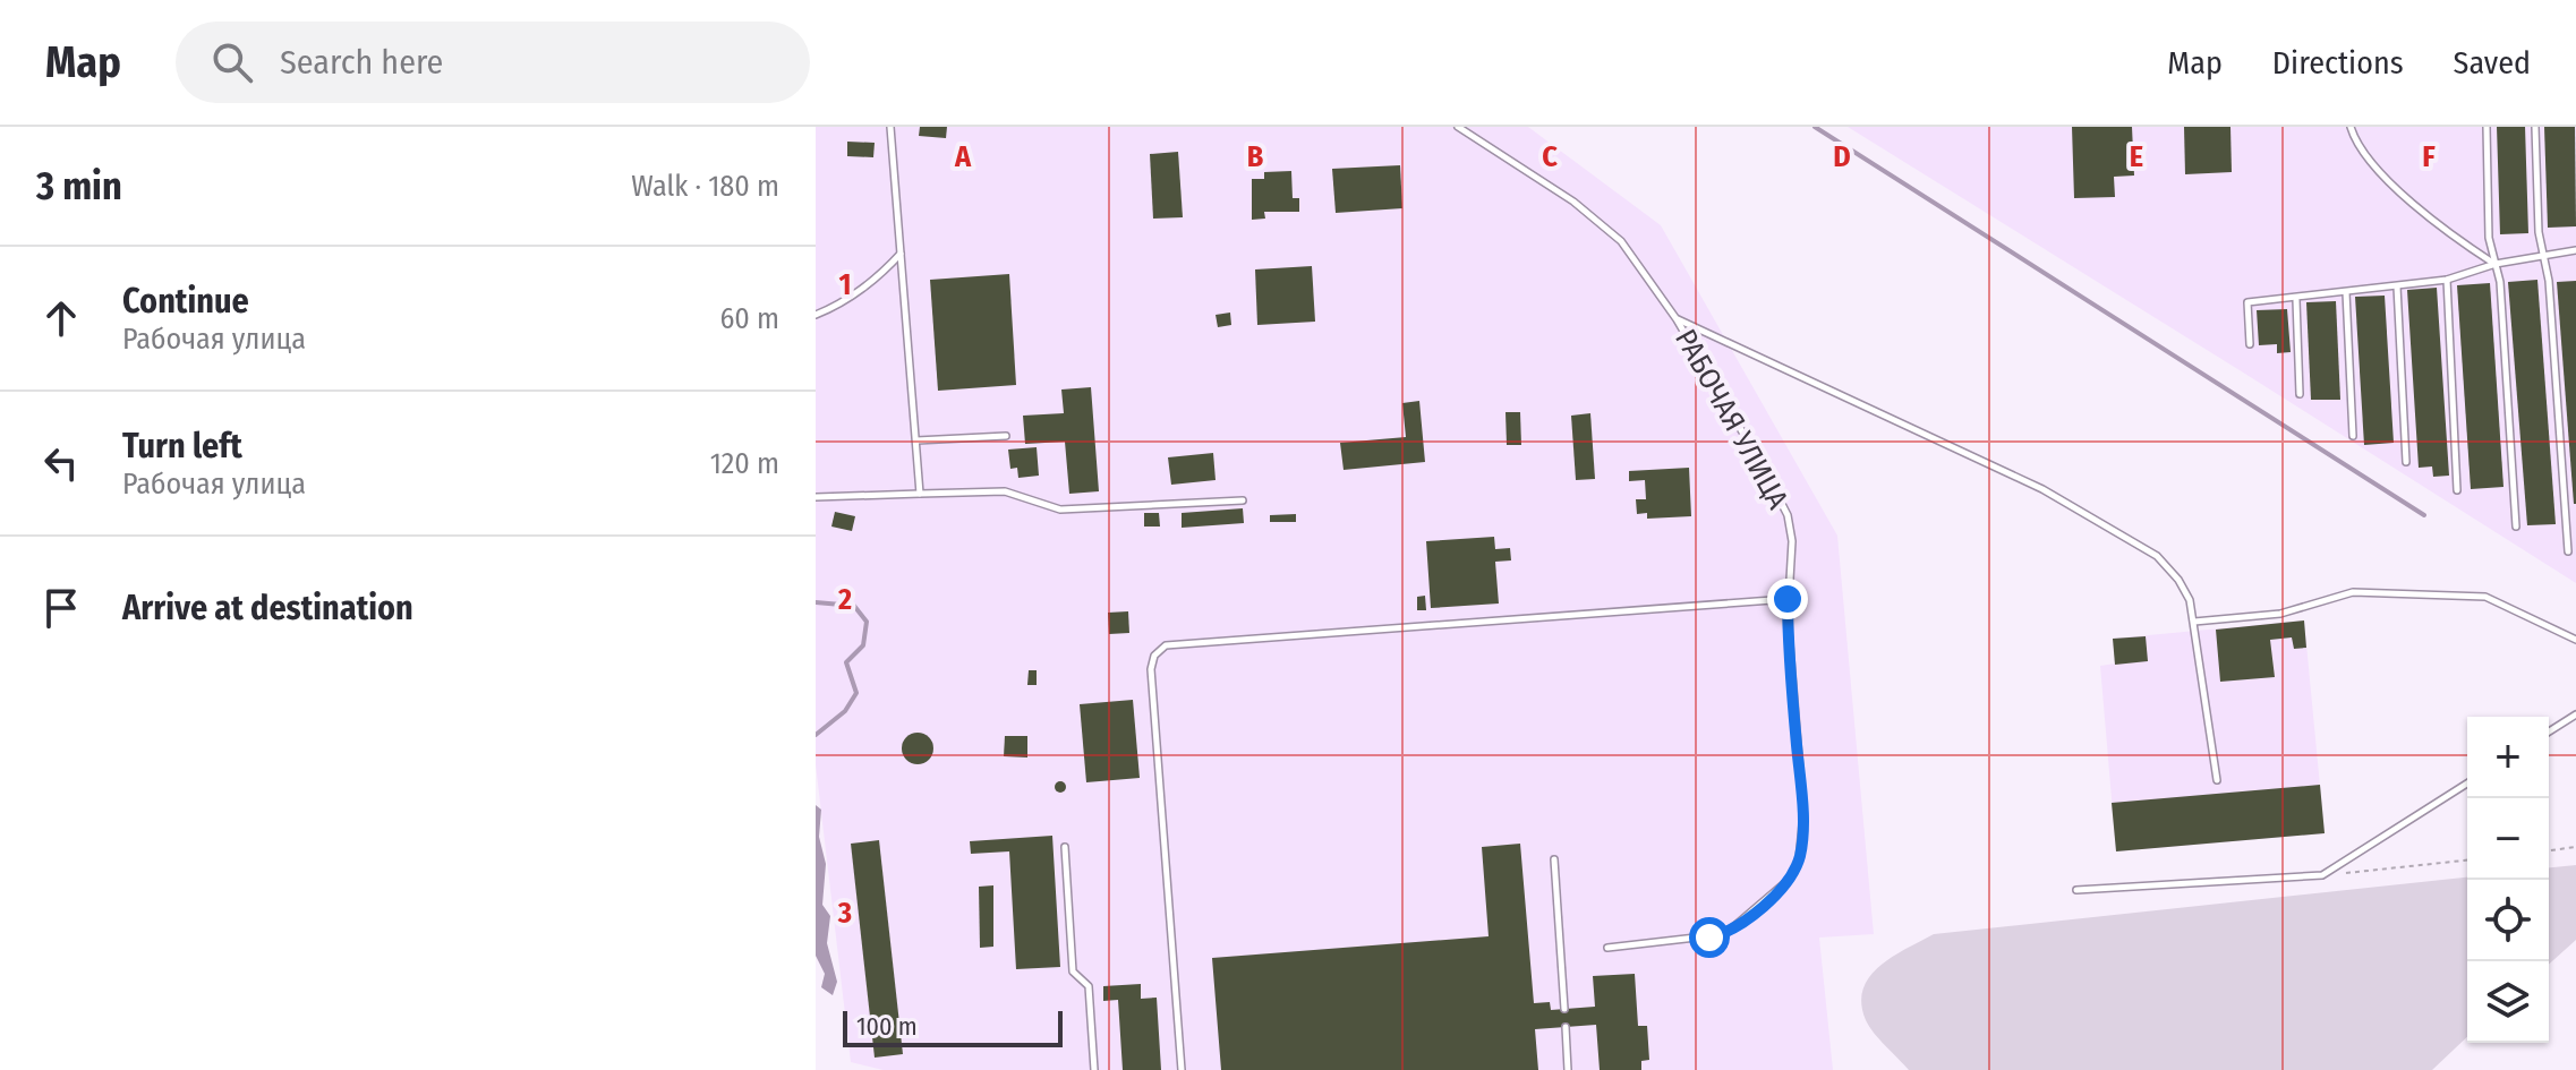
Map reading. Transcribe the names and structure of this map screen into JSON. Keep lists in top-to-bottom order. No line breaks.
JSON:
{"streets":{"lane":["РАБОЧАЯ УЛИЦА"]},"scale_bar":"100 m","page":{"header":"Map","search":"Search here","nav":["Map","Directions","Saved"],"heading":["3 min","Walk · 180 m"],"list":[["Continue","Рабочая улица","60 m"],["Turn left","Рабочая улица","120 m"],"Arrive at destination"],"map_buttons":["+","−"],"scale":"100 m"},"grid":{"columns":["A","B","C","D","E","F"],"rows":["1","2","3"]}}
